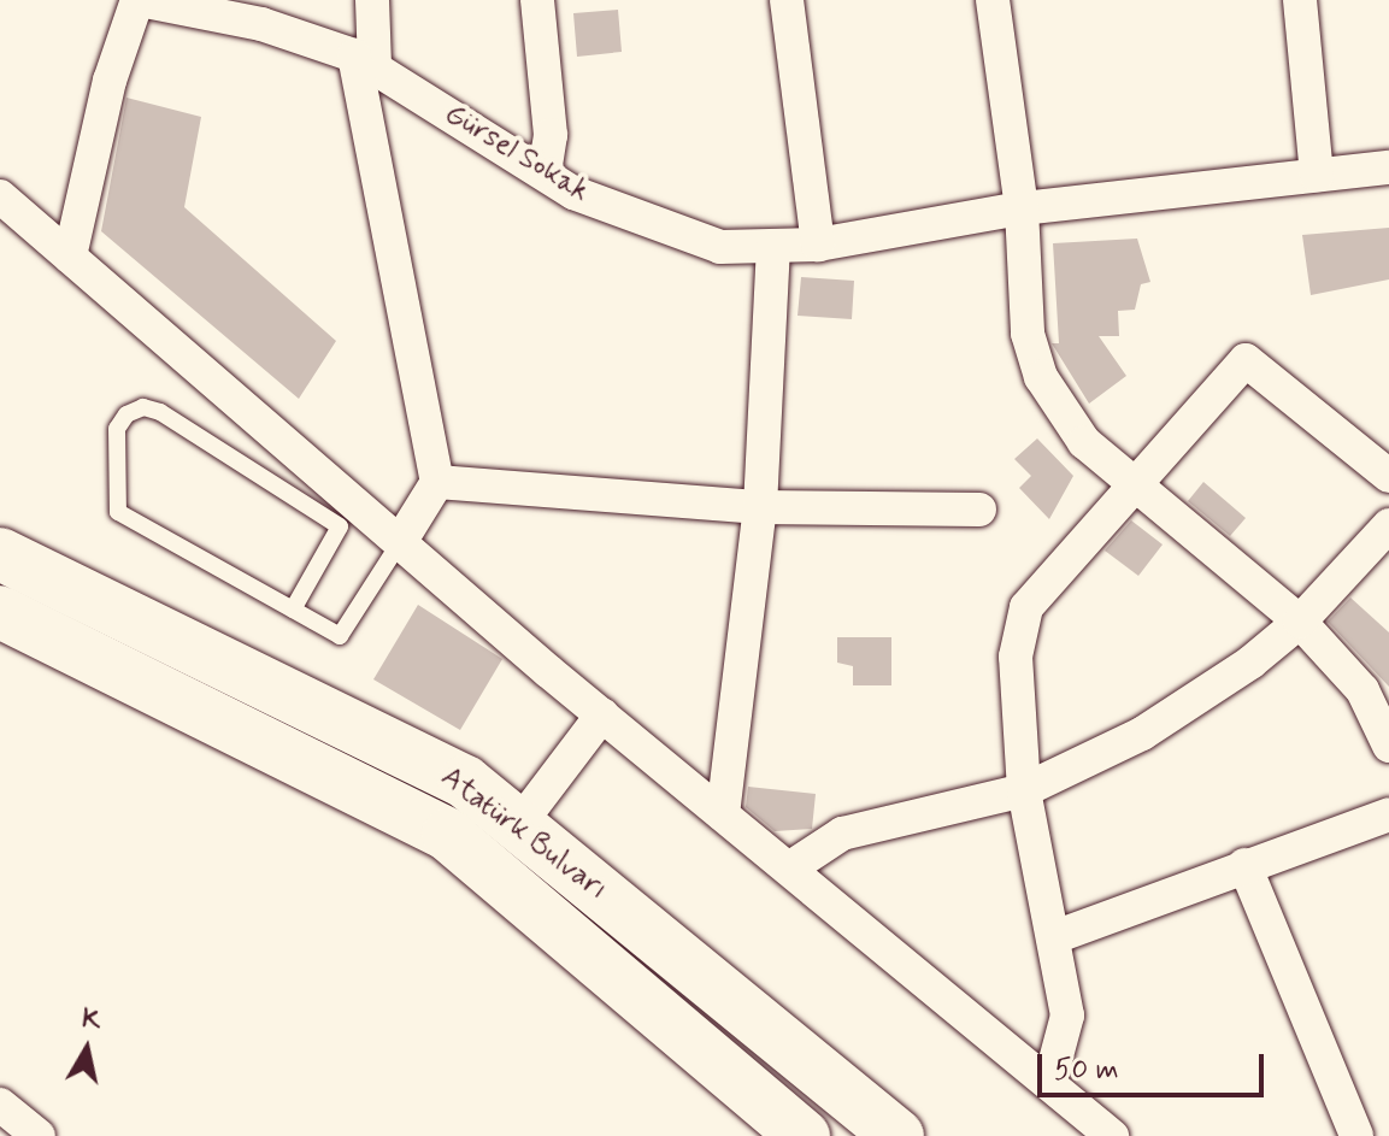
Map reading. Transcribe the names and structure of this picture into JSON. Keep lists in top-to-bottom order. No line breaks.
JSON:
{"streets":{"main road":["Atatürk Bulvarı"],"street":["Gürsel Sokak"]},"scale_bar":"50 m","north":"top"}
